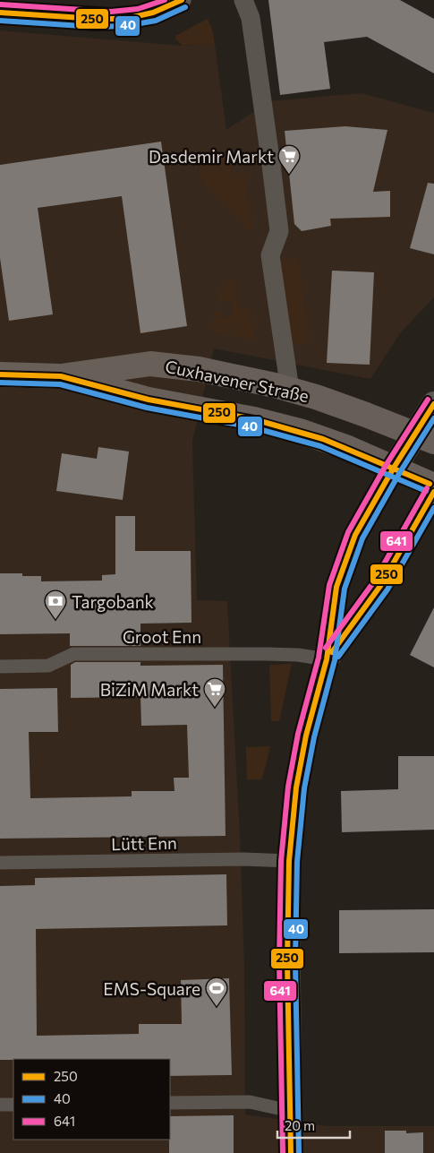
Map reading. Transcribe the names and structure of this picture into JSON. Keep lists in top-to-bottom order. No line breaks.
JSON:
{"streets":{"main road":["Cuxhavener Straße"],"street":["Groot Enn","Lütt Enn"]},"places":{"supermarket":["Dasdemir Markt","BiZiM Markt"],"bank":["Targobank"],"sports":["EMS-Square"]},"lines":["transit line 250","transit line 641","transit line 40"],"legend":["250","40","641"],"scale_bar":"20 m"}
